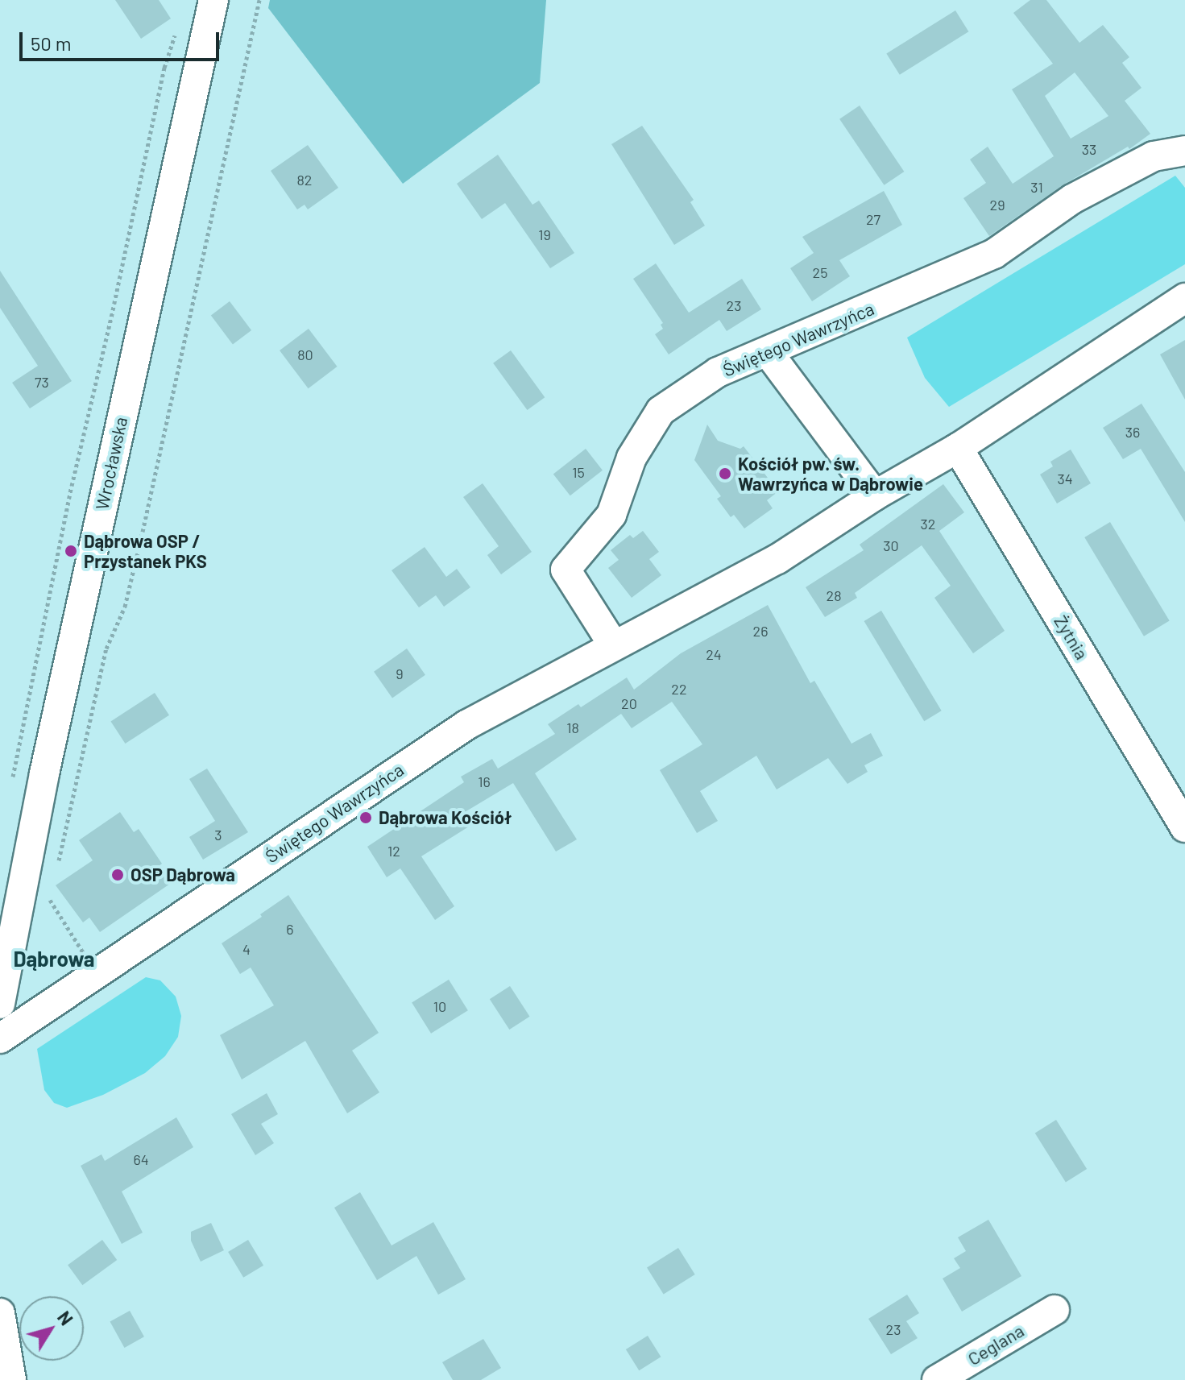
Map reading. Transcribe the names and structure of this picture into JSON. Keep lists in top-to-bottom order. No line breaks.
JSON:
{"streets":{"street":["Świętego Wawrzyńca","Wrocławska","Żytnia","Ceglana"]},"crossings":[["Świętego Wawrzyńca","Żytnia"]],"districts":["Dąbrowa"],"places":["Kościół pw. św. Wawrzyńca w Dąbrowie","Dąbrowa OSP / Przystanek PKS","Dąbrowa Kościół","OSP Dąbrowa"],"house_numbers":["33","82","31","29","27","19","25","23","80","73","36","15","34","32","30","28","26","24","9","22","20","18","16","3","12","6","4","10","64","23"],"scale_bar":"50 m","north":"top right"}
